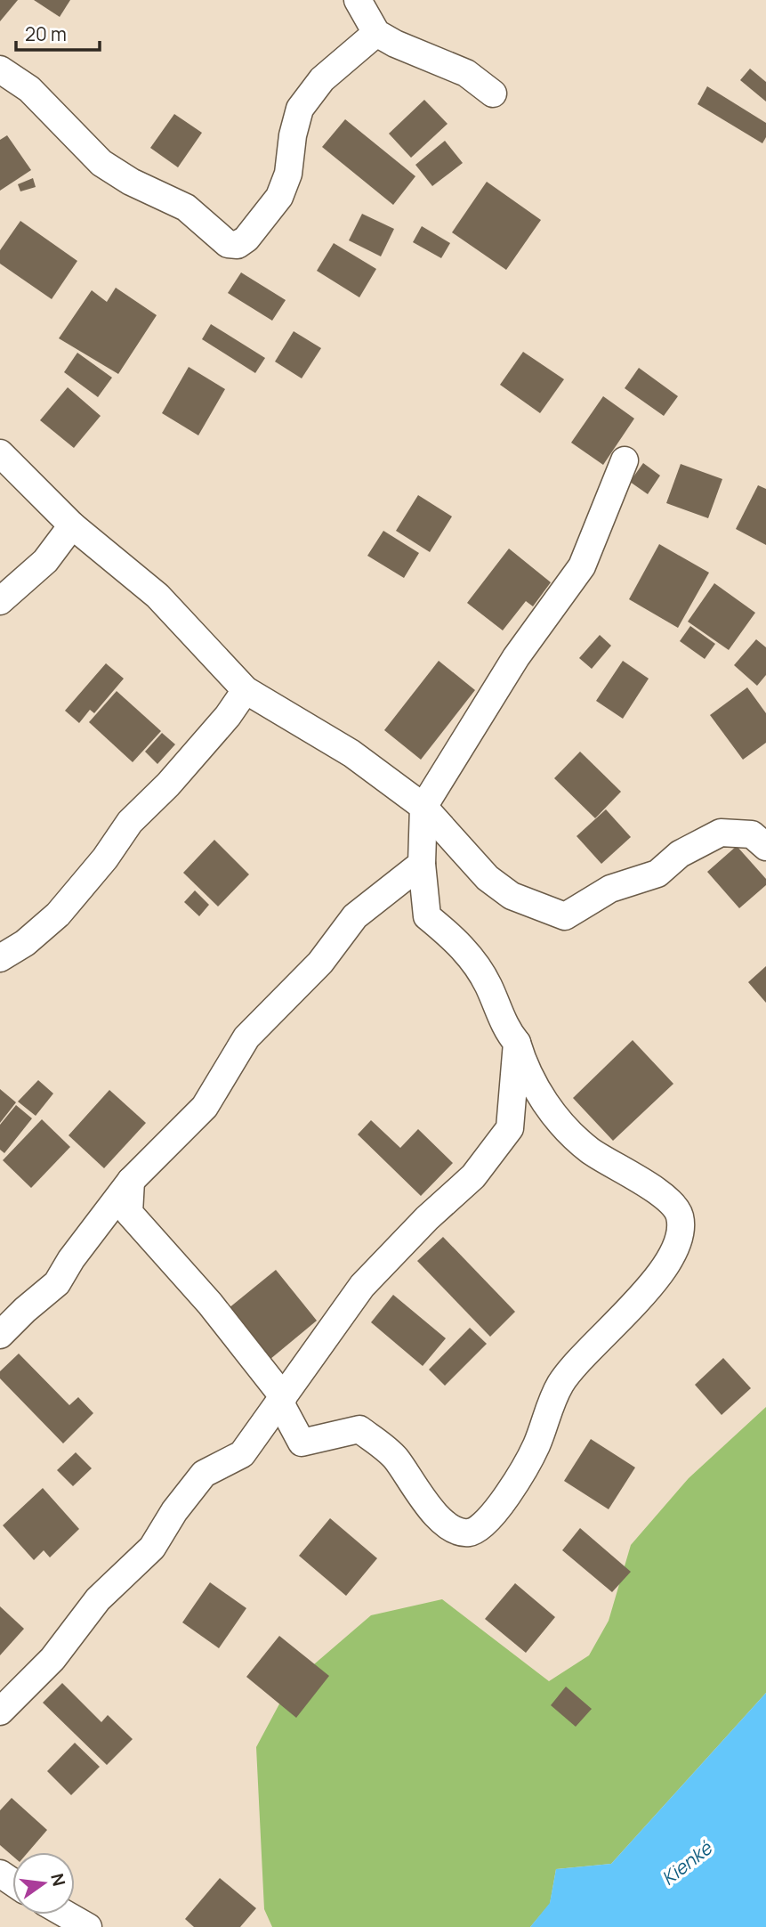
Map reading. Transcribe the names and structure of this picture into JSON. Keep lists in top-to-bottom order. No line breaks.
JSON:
{"water":["Kienké"],"scale_bar":"20 m","north":"right"}
